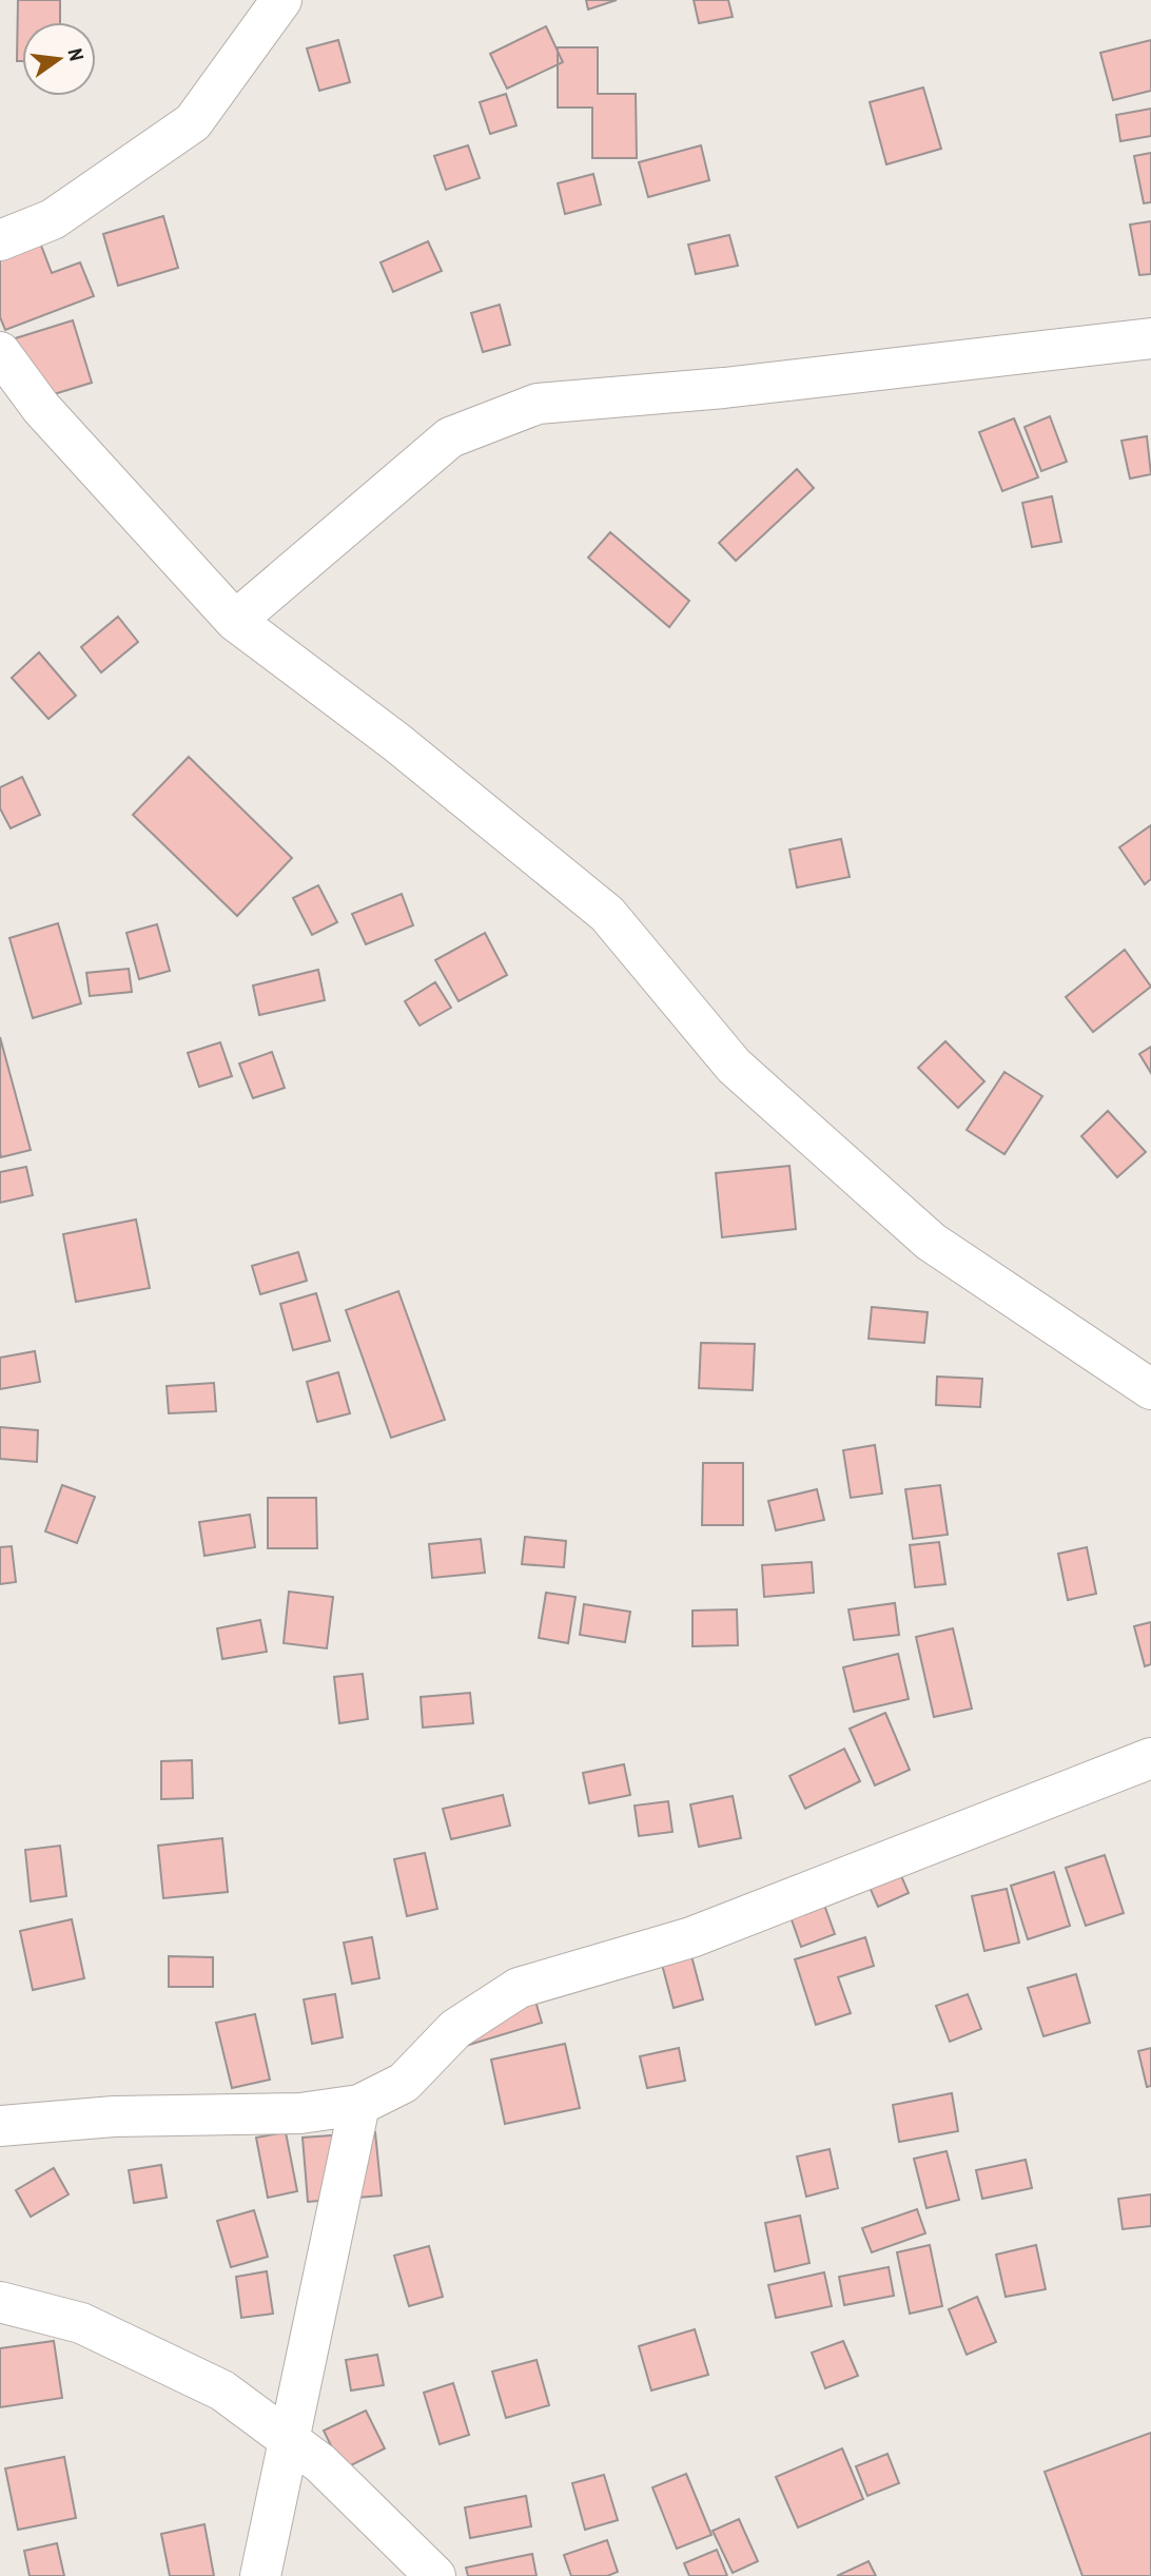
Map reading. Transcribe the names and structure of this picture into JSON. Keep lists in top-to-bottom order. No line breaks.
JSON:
{"north":"right"}
